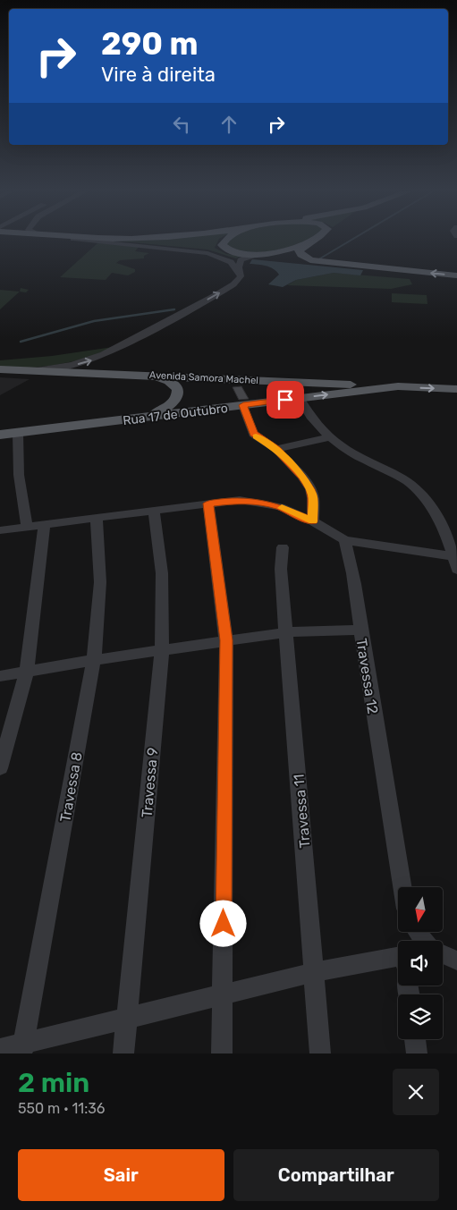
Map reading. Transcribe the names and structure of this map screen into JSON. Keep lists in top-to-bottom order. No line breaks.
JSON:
{"streets":{"main road":["Avenida Samora Machel","Rua 17 de Outubro"],"street":["Travessa 12","Travessa 9","Travessa 8","Travessa 11"]},"crossings":[["Avenida Samora Machel","Rua 17 de Outubro"]],"one_way":["Avenida Samora Machel"],"north":"bottom","page":{"turn":["290 m","Vire à direita"],"heading":["2 min","550 m · 11:36"],"buttons":["Sair","Compartilhar"]}}
